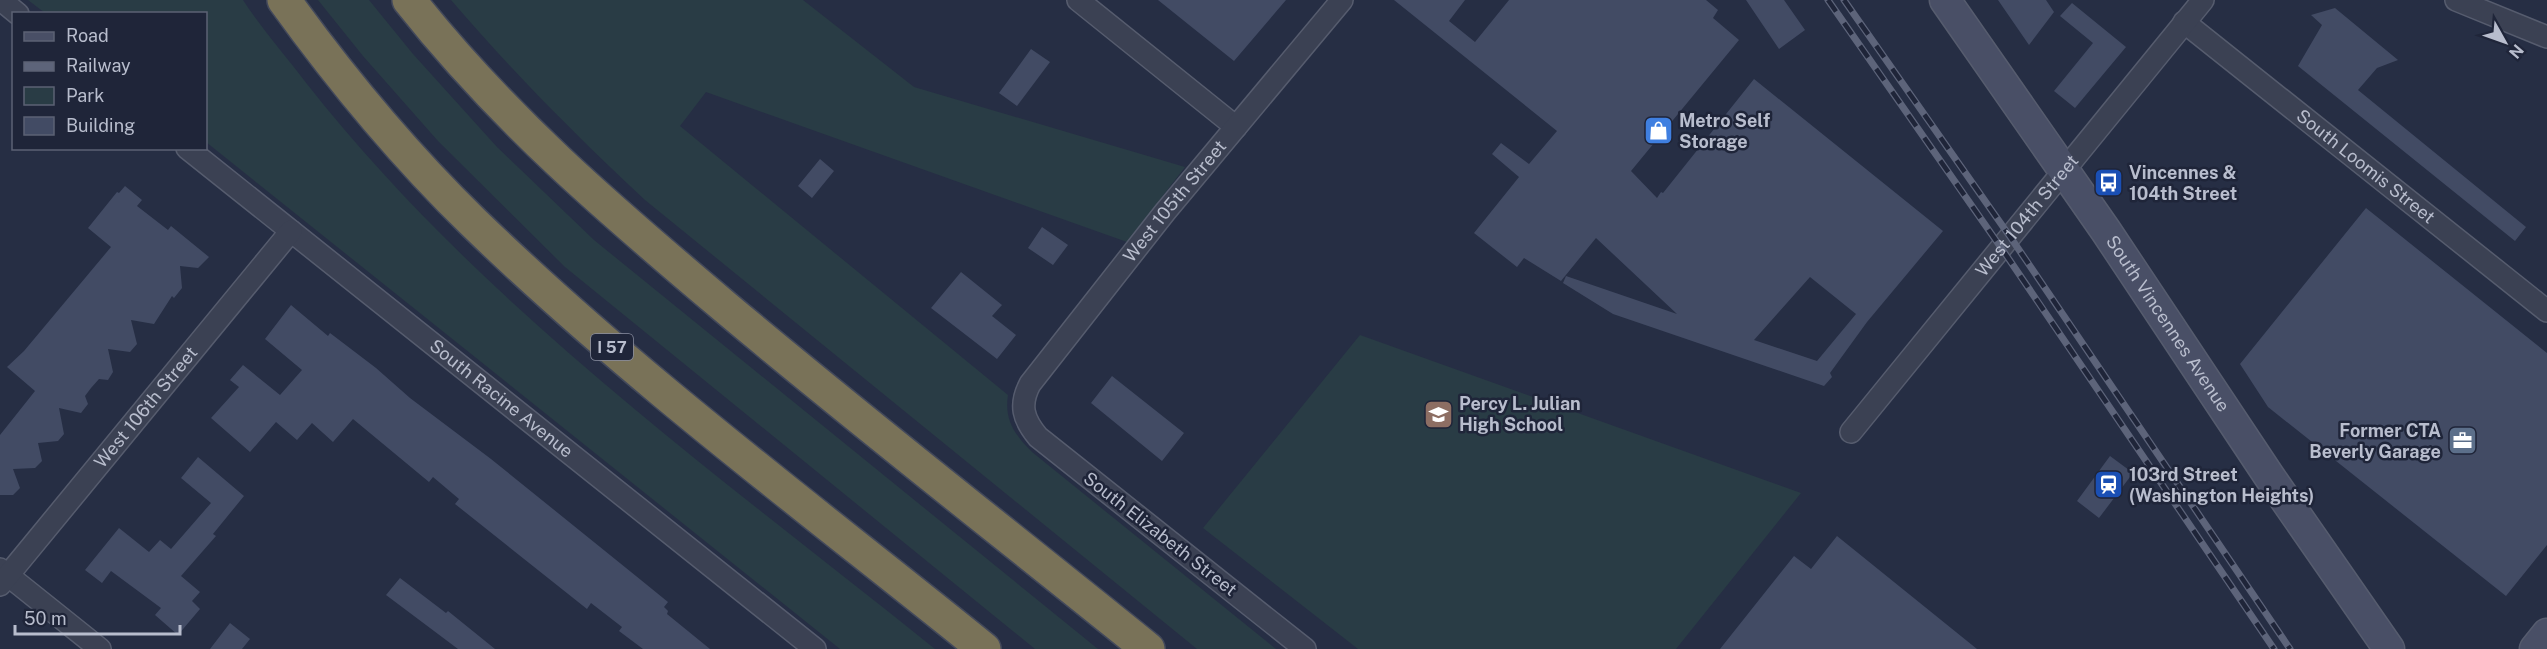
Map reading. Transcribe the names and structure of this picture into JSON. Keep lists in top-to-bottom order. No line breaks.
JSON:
{"streets":{"highway":["I 57"],"main road":["South Vincennes Avenue"],"street":["South Loomis Street","West 105th Street","West 104th Street","South Racine Avenue","West 106th Street","South Elizabeth Street"]},"crossings":[["South Loomis Street","West 104th Street"],["West 105th Street","South Elizabeth Street"],["West 104th Street","South Vincennes Avenue"],["South Racine Avenue","West 106th Street"]],"places":{"shop":["Metro Self Storage"],"bus stop":["Vincennes & 104th Street"],"school or university":["Percy L. Julian High School"],"office":["Former CTA Beverly Garage"],"station":["103rd Street (Washington Heights)"]},"legend":["Road","Railway","Park","Building"],"scale_bar":"50 m","north":"bottom right"}
